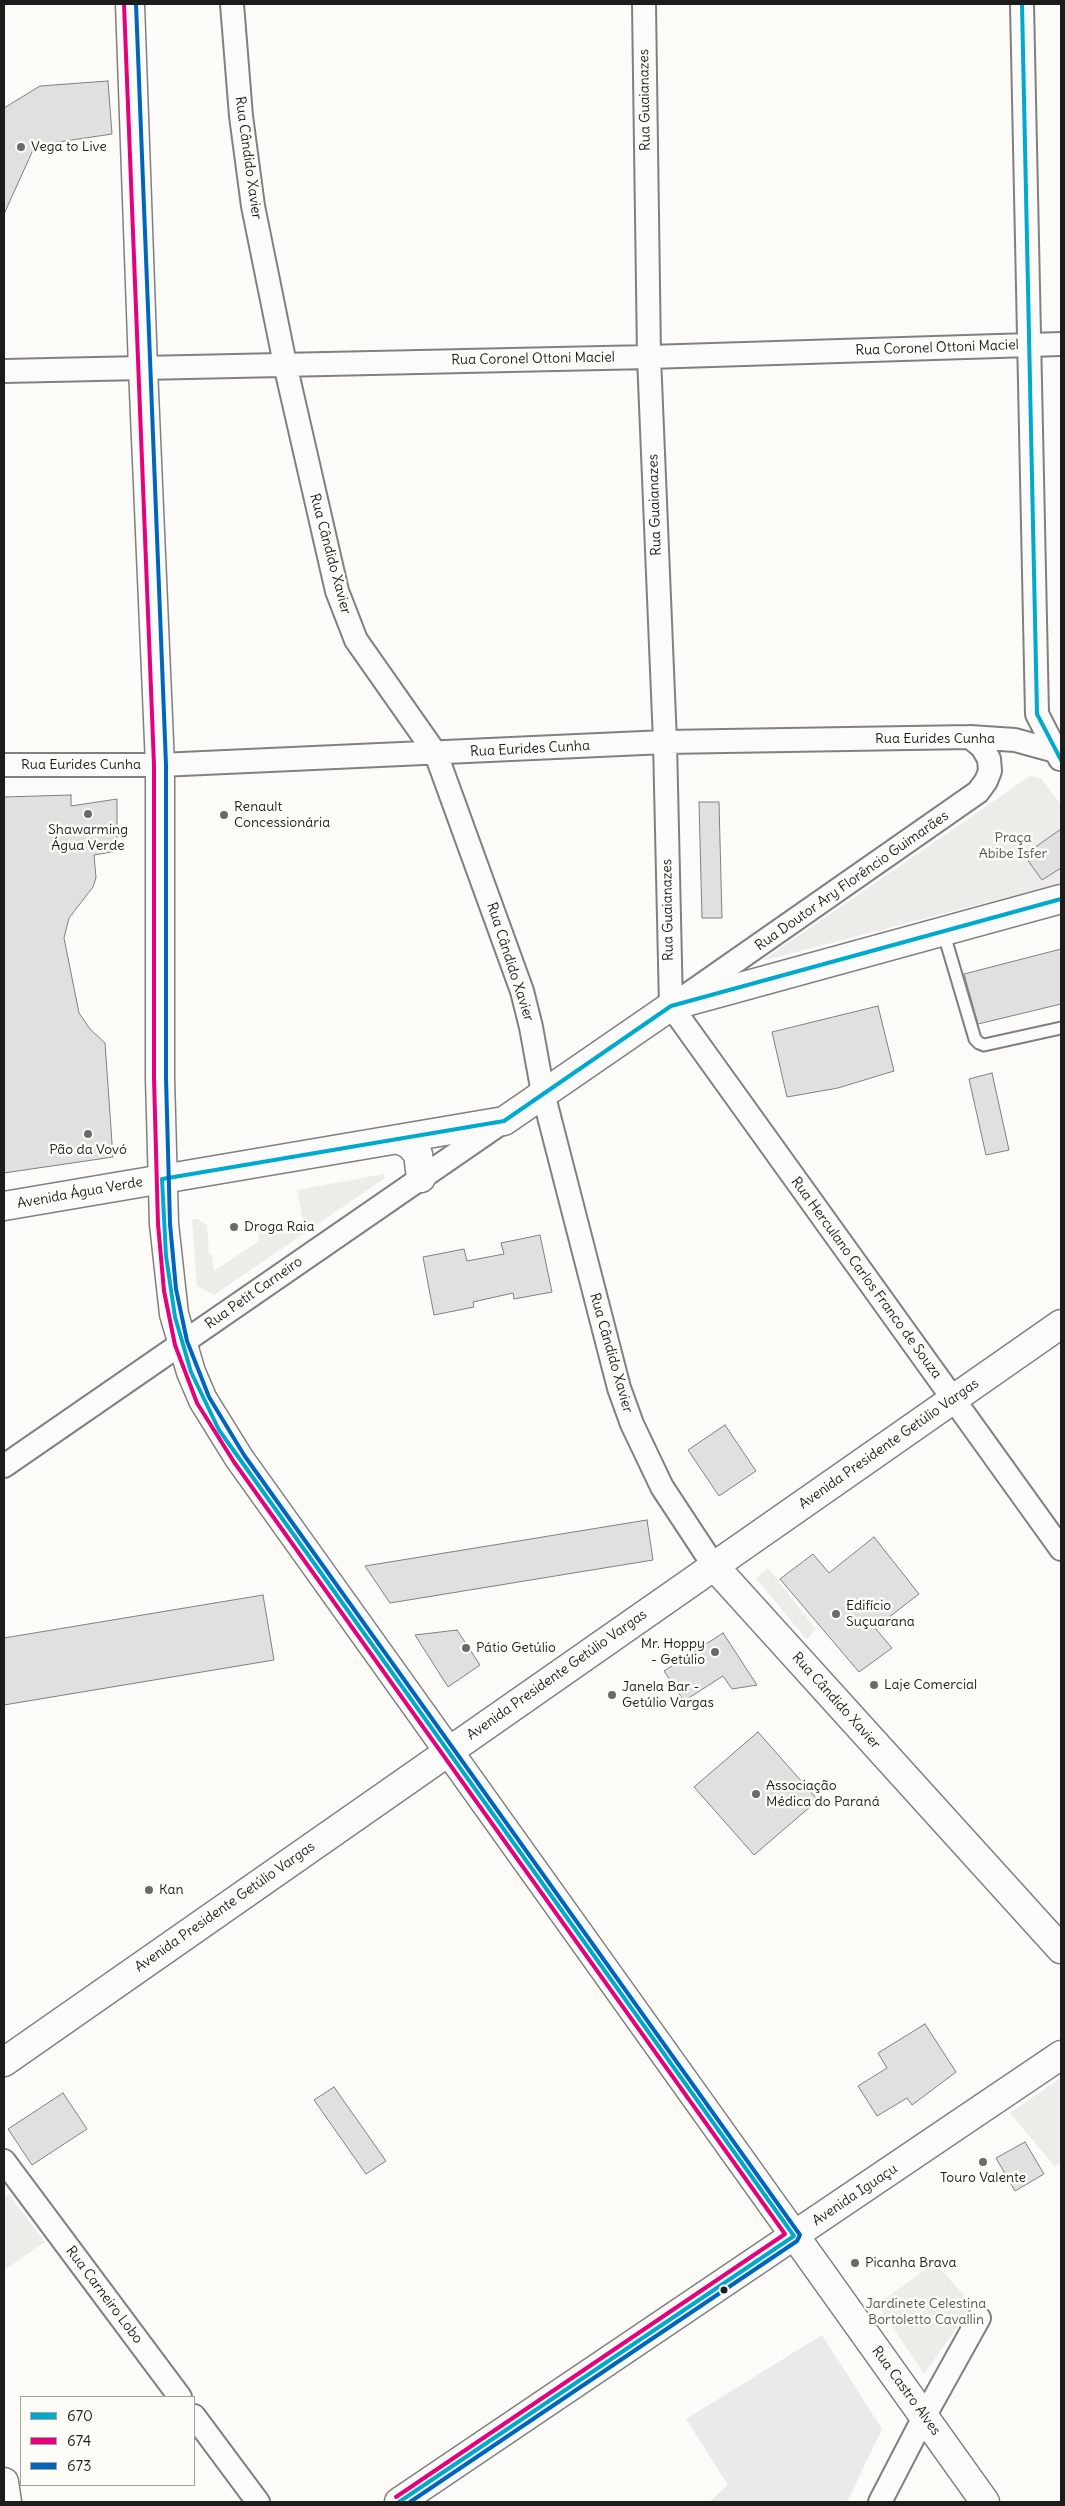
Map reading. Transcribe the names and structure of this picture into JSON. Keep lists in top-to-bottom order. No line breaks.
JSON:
{"streets":{"main road":["Rua Cândido Xavier","Avenida Água Verde","Avenida Presidente Getúlio Vargas","Avenida Iguaçu","Rua Castro Alves"],"street":["Rua Guaianazes","Rua Coronel Ottoni Maciel","Rua Eurides Cunha","Rua Doutor Ary Florêncio Guimarães","Rua Herculano Carlos Franco de Souza","Rua Petit Carneiro","Rua Carneiro Lobo"]},"crossings":[["Rua Guaianazes","Rua Coronel Ottoni Maciel"],["Rua Guaianazes","Rua Eurides Cunha"],["Rua Guaianazes","Rua Doutor Ary Florêncio Guimarães"],["Rua Guaianazes","Avenida Água Verde"],["Rua Guaianazes","Rua Herculano Carlos Franco de Souza"],["Rua Cândido Xavier","Rua Coronel Ottoni Maciel"],["Rua Cândido Xavier","Rua Eurides Cunha"],["Rua Cândido Xavier","Avenida Água Verde"],["Rua Cândido Xavier","Avenida Presidente Getúlio Vargas"],["Rua Coronel Ottoni Maciel","Rua Castro Alves"],["Rua Eurides Cunha","Rua Doutor Ary Florêncio Guimarães"],["Rua Eurides Cunha","Rua Castro Alves"],["Rua Doutor Ary Florêncio Guimarães","Avenida Água Verde"],["Rua Doutor Ary Florêncio Guimarães","Rua Herculano Carlos Franco de Souza"],["Avenida Água Verde","Rua Herculano Carlos Franco de Souza"],["Avenida Água Verde","Rua Petit Carneiro"],["Avenida Água Verde","Rua Castro Alves"],["Rua Herculano Carlos Franco de Souza","Avenida Presidente Getúlio Vargas"],["Rua Petit Carneiro","Rua Castro Alves"],["Avenida Presidente Getúlio Vargas","Rua Castro Alves"],["Avenida Iguaçu","Rua Castro Alves"]],"parks":["Praça Abibe Isfer","Jardinete Celestina Bortoletto Cavallin"],"places":["Vega to Live","Shawarming Água Verde","Renault Concessionária","Pão da Vovó","Droga Raia","Edifício Suçuarana","Pátio Getúlio","Mr. Hoppy - Getúlio","Laje Comercial","Janela Bar - Getúlio Vargas","Associação Médica do Paraná","Kan","Touro Valente","Picanha Brava"],"lines":["transit line 670","transit line 674","transit line 673"],"legend":["670","674","673"]}
